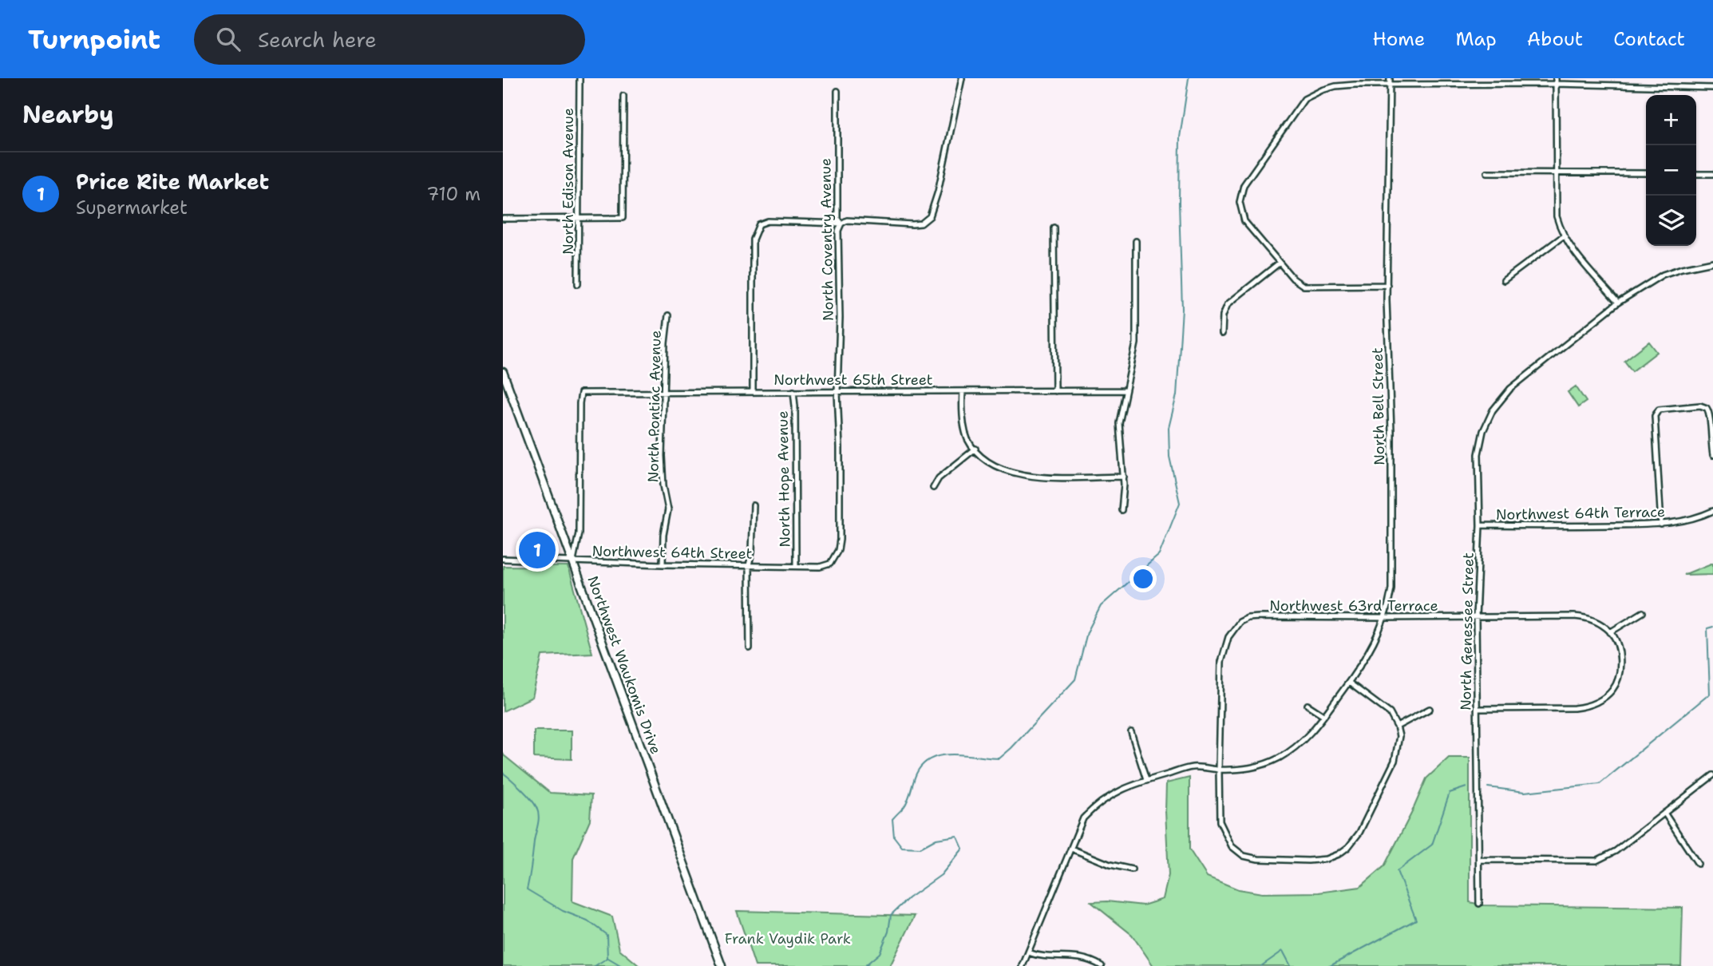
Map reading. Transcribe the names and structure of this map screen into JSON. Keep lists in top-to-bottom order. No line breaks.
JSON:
{"streets":{"main road":["Northwest Waukomis Drive"],"street":["North Edison Avenue","North Coventry Avenue","Northwest 65th Street","North Pontiac Avenue","North Bell Street","North Hope Avenue","Northwest 64th Terrace","Northwest 64th Street","Northwest 63rd Terrace","North Genessee Street"]},"crossings":[["North Coventry Avenue","Northwest 65th Street"],["North Coventry Avenue","Northwest 64th Street"],["Northwest 65th Street","North Pontiac Avenue"],["Northwest 65th Street","North Hope Avenue"],["Northwest 65th Street","Northwest 64th Street"],["Northwest 65th Street","Northwest Waukomis Drive"],["North Pontiac Avenue","Northwest 64th Street"],["North Bell Street","Northwest 63rd Terrace"],["North Hope Avenue","Northwest 64th Street"],["Northwest 64th Terrace","North Genessee Street"],["Northwest 64th Street","Northwest Waukomis Drive"],["Northwest 63rd Terrace","North Genessee Street"]],"parks":["Frank Vaydik Park"],"page":{"header":"Turnpoint","search":"Search here","nav":["Home","Map","About","Contact"],"heading":"Nearby","map_buttons":["+","−"],"list":[{"mark":"1","name":"Price Rite Market","note":"Supermarket","value":"710 m"}],"pins":"1"}}
